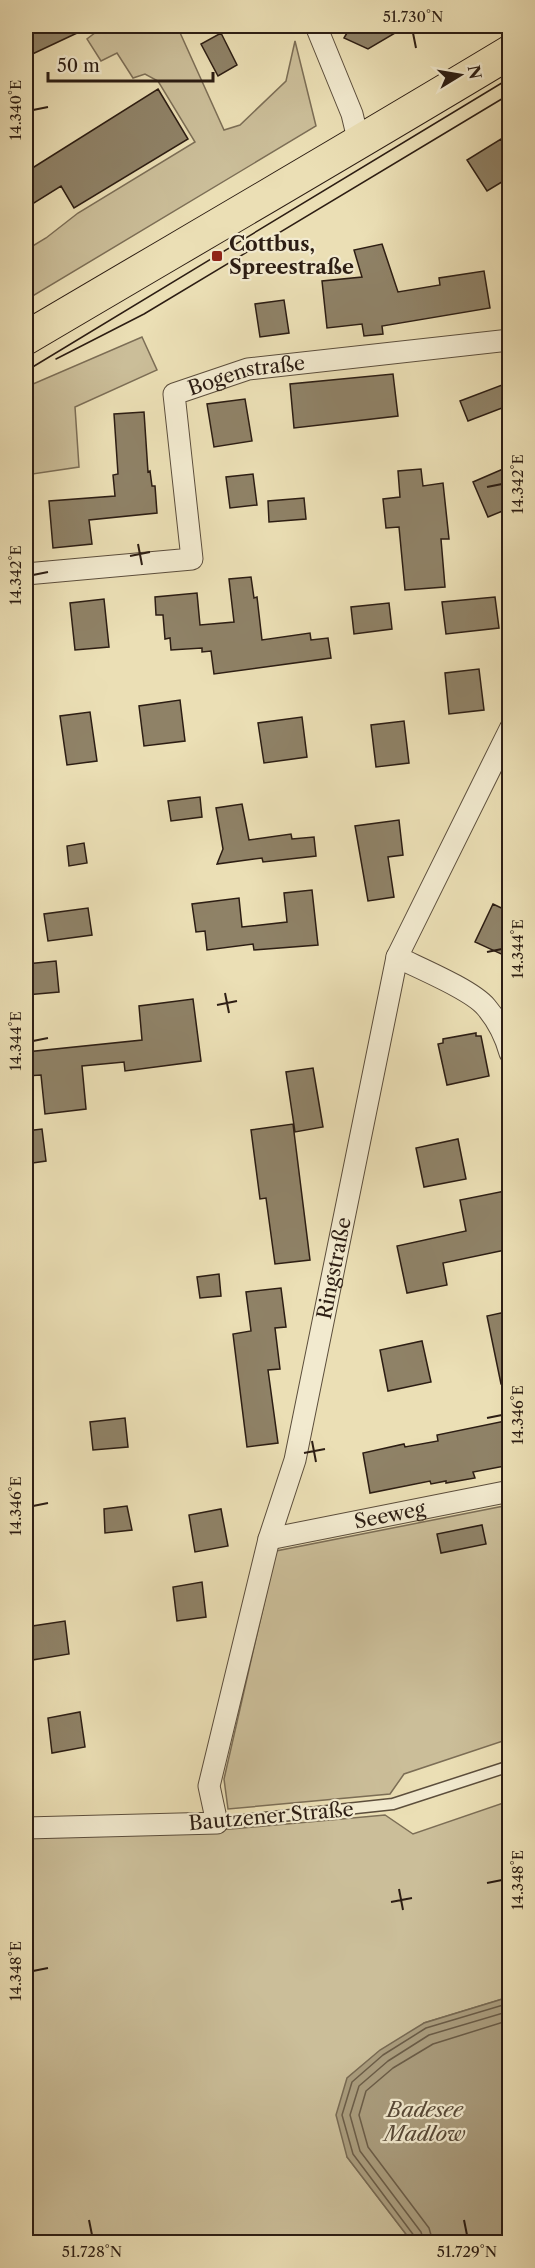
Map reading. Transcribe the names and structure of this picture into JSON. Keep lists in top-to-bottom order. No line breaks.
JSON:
{"streets":{"street":["Bogenstraße","Ringstraße","Seeweg","Bautzener Straße"]},"crossings":[["Ringstraße","Seeweg"],["Ringstraße","Bautzener Straße"]],"water":["Badesee Madlow"],"places":{"transit":["Cottbus, Spreestraße"]},"scale_bar":"50 m","north":"right","coordinates":["51.730°N","14.340°E","14.342°E","14.344°E","14.346°E","14.348°E","51.728°N","51.729°N"]}
